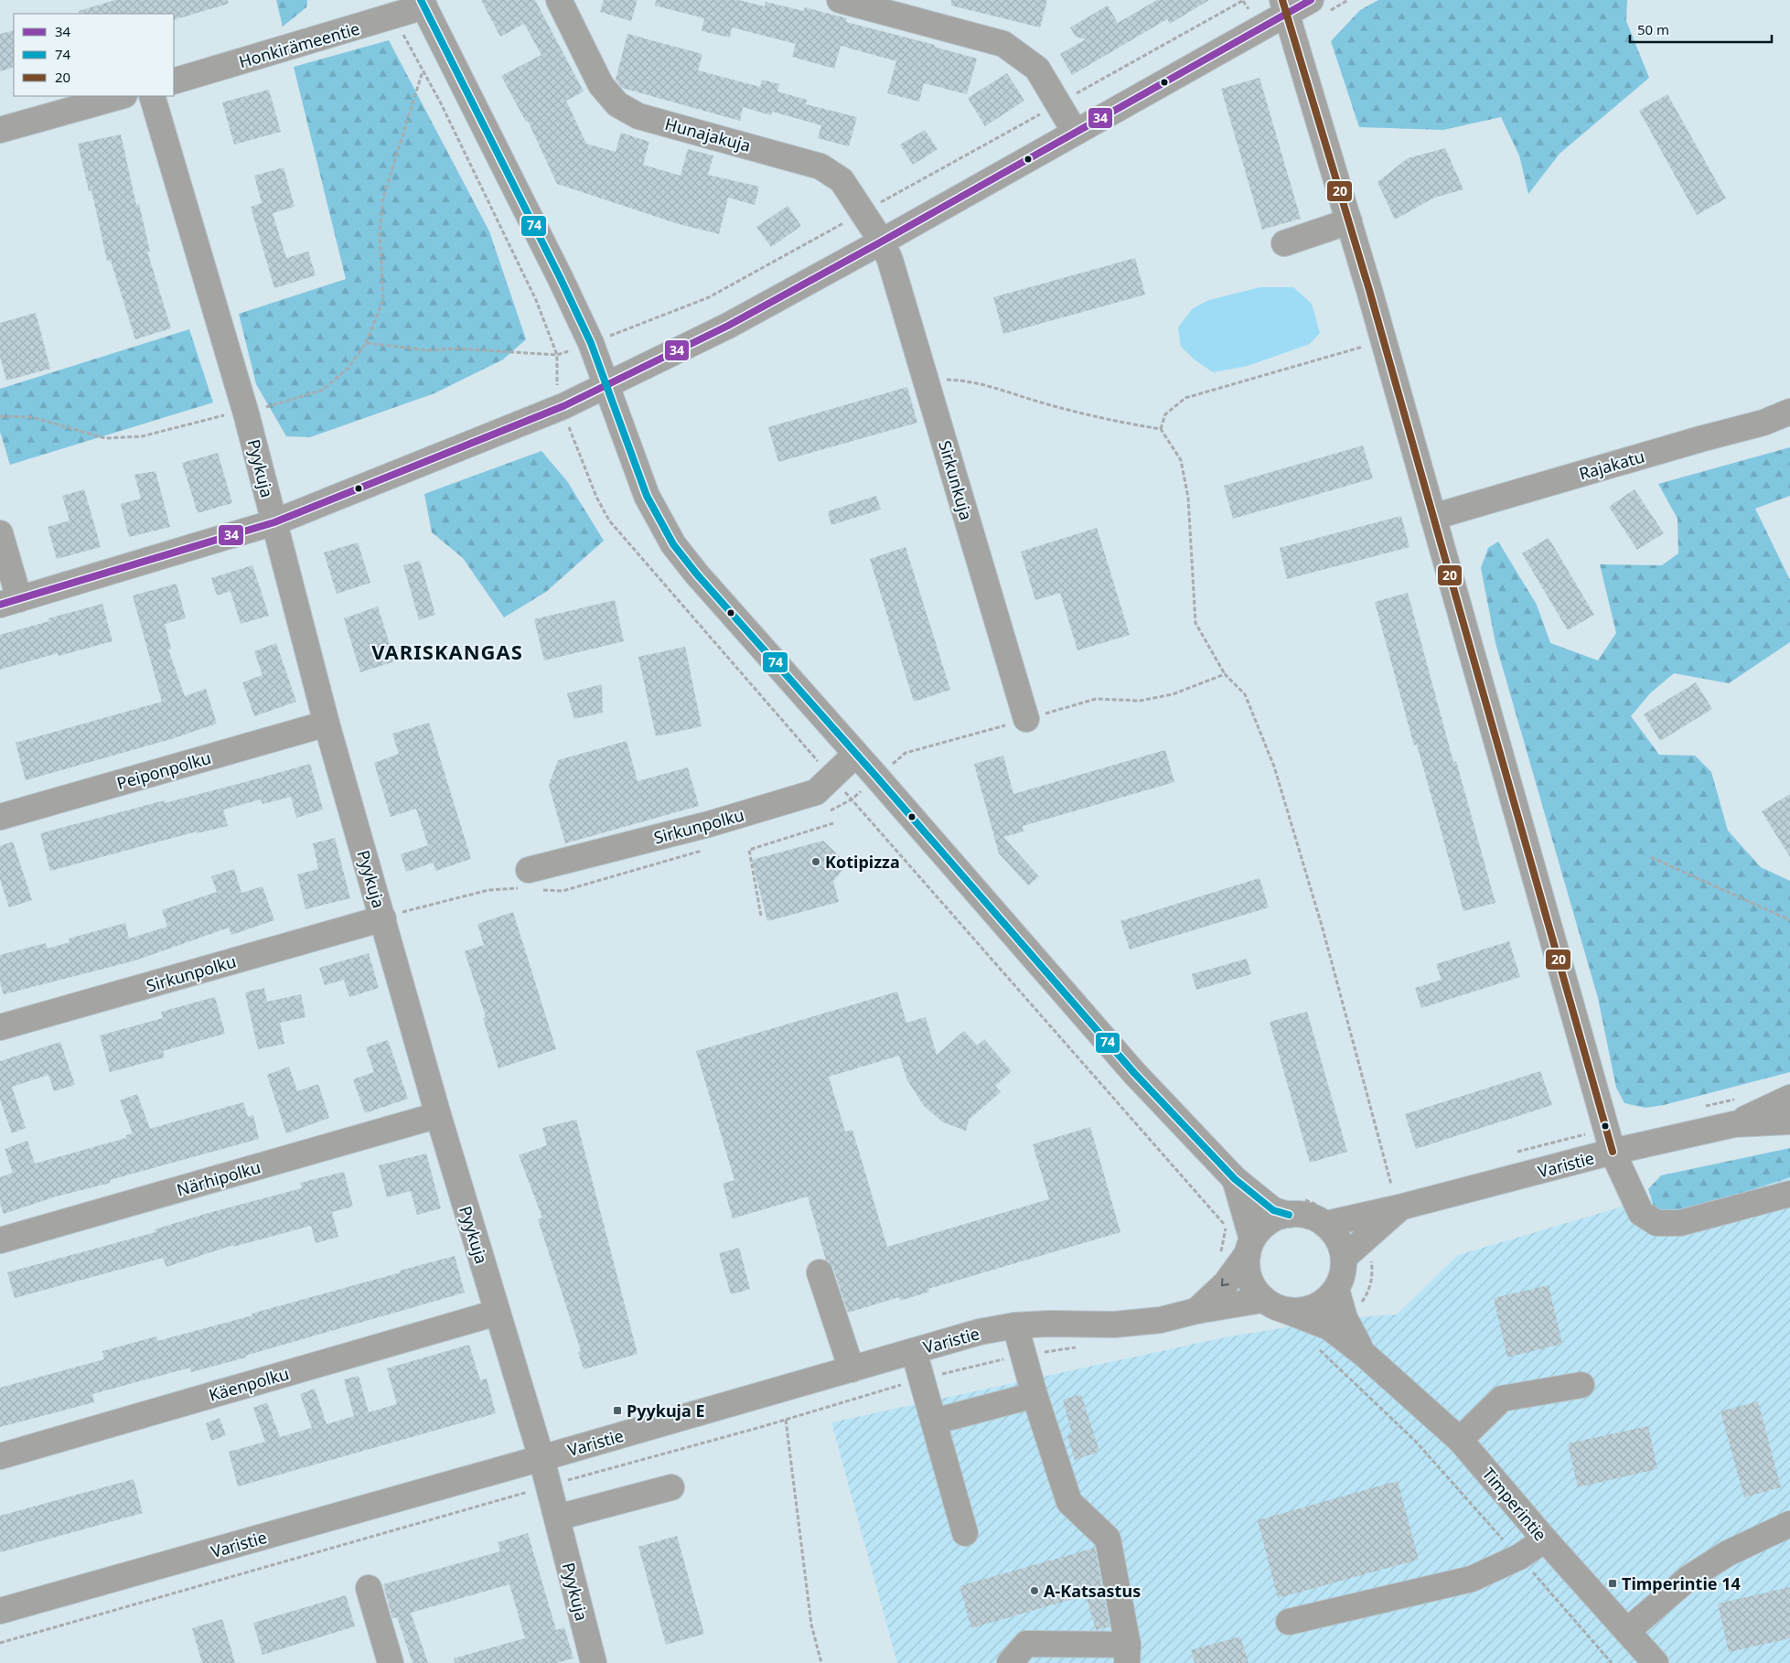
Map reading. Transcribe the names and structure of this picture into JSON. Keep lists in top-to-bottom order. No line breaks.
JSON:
{"streets":{"street":["Honkirämeentie","Hunajakuja","Rajakatu","Pyykuja","Sirkunkuja","Peiponpolku","Sirkunpolku","Varistie","Närhipolku","Käenpolku","Timperintie"]},"crossings":[["Hunajakuja","Sirkunkuja"],["Pyykuja","Peiponpolku"],["Pyykuja","Sirkunpolku"],["Pyykuja","Varistie"],["Pyykuja","Närhipolku"],["Pyykuja","Käenpolku"],["Varistie","Timperintie"]],"districts":["VARISKANGAS"],"places":{"other":["Kotipizza","A-Katsastus"],"transit":["Pyykuja E","Timperintie 14"]},"lines":["transit line 34","transit line 74","transit line 20"],"legend":["34","74","20"],"scale_bar":"50 m"}
